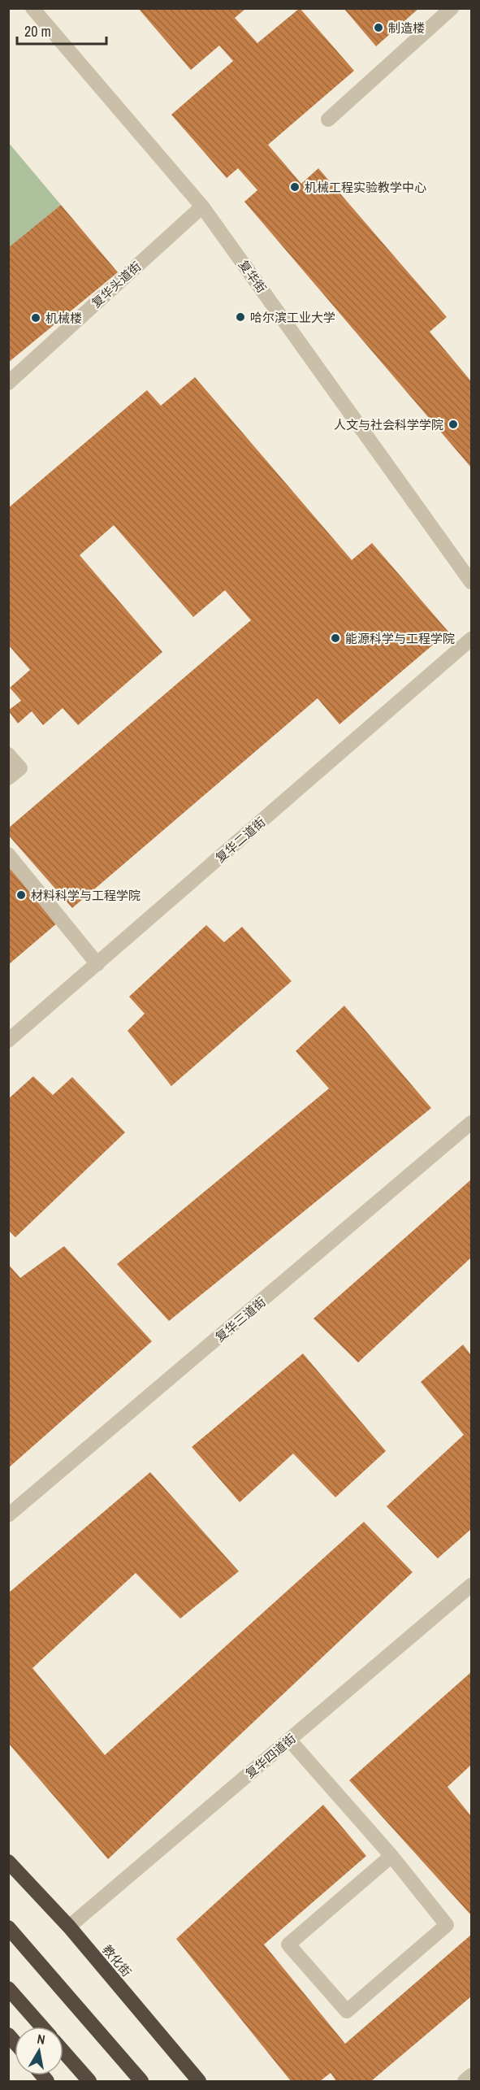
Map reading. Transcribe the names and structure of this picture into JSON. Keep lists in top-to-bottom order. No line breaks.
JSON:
{"streets":{"highway":["教化街"],"street":["复华街","复华头道街","复华二道街","复华三道街","复华四道街"]},"crossings":[["复华街","复华头道街"],["复华四道街","教化街"]],"places":["制造楼","机械工程实验教学中心","哈尔滨工业大学","机械楼","人文与社会科学学院","能源科学与工程学院","材料科学与工程学院"],"scale_bar":"20 m","north":"top"}
